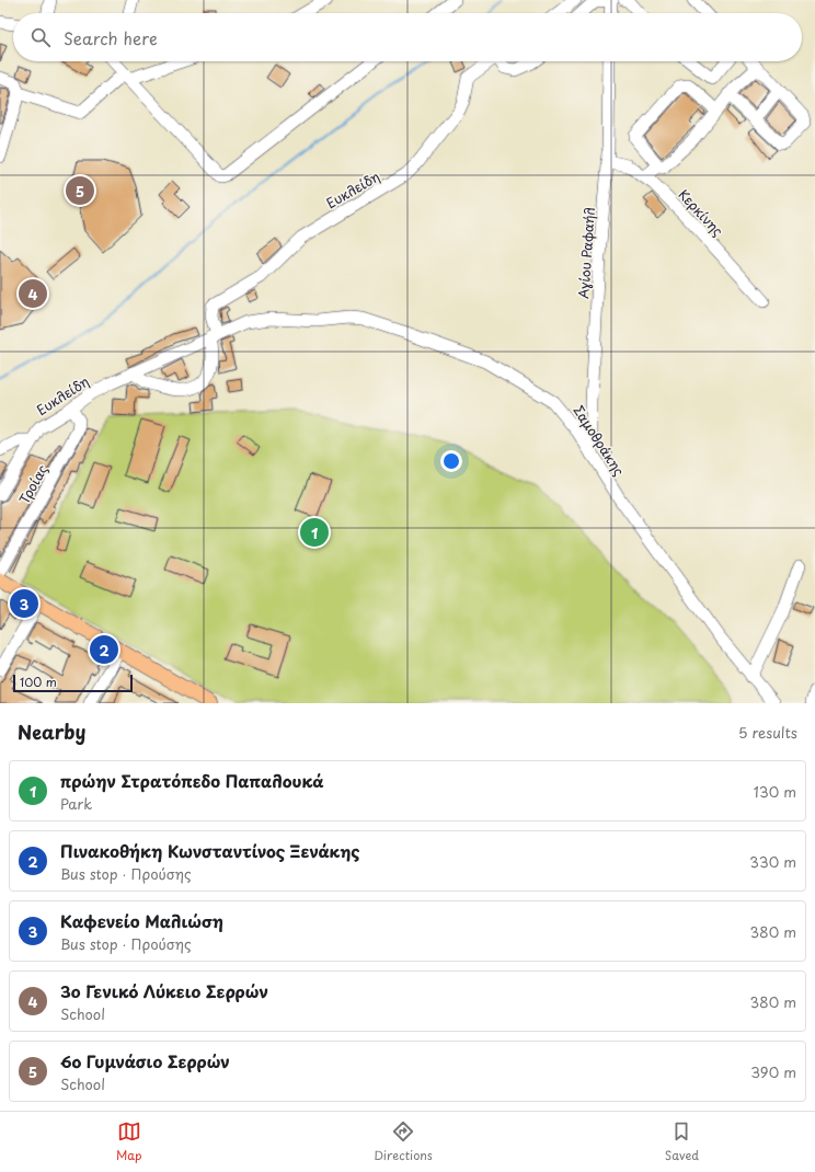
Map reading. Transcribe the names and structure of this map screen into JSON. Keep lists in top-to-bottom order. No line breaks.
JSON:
{"streets":{"street":["Ευκλείδη","Κερκίνης","Αγίου Ραφαήλ","Σαμοθράκης","Τροίας"]},"crossings":[["Ευκλείδη","Σαμοθράκης"],["Ευκλείδη","Τροίας"],["Κερκίνης","Αγίου Ραφαήλ"],["Αγίου Ραφαήλ","Σαμοθράκης"]],"scale_bar":"100 m","page":{"search":"Search here","pins":["5","4","1","3","2"],"scale":"100 m","heading":["Nearby","5 results"],"list":[{"mark":"1","name":"πρώην Στρατόπεδο Παπαλουκά","note":"Park","value":"130 m"},{"mark":"2","name":"Πινακοθήκη Κωνσταντίνος Ξενάκης","note":"Bus stop · Προύσης","value":"330 m"},{"mark":"3","name":"Καφενείο Μαλιώση","note":"Bus stop · Προύσης","value":"380 m"},{"mark":"4","name":"3ο Γενικό Λύκειο Σερρών","note":"School","value":"380 m"},{"mark":"5","name":"6ο Γυμνάσιο Σερρών","note":"School","value":"390 m"}],"nav":["Map","Directions","Saved"]}}
